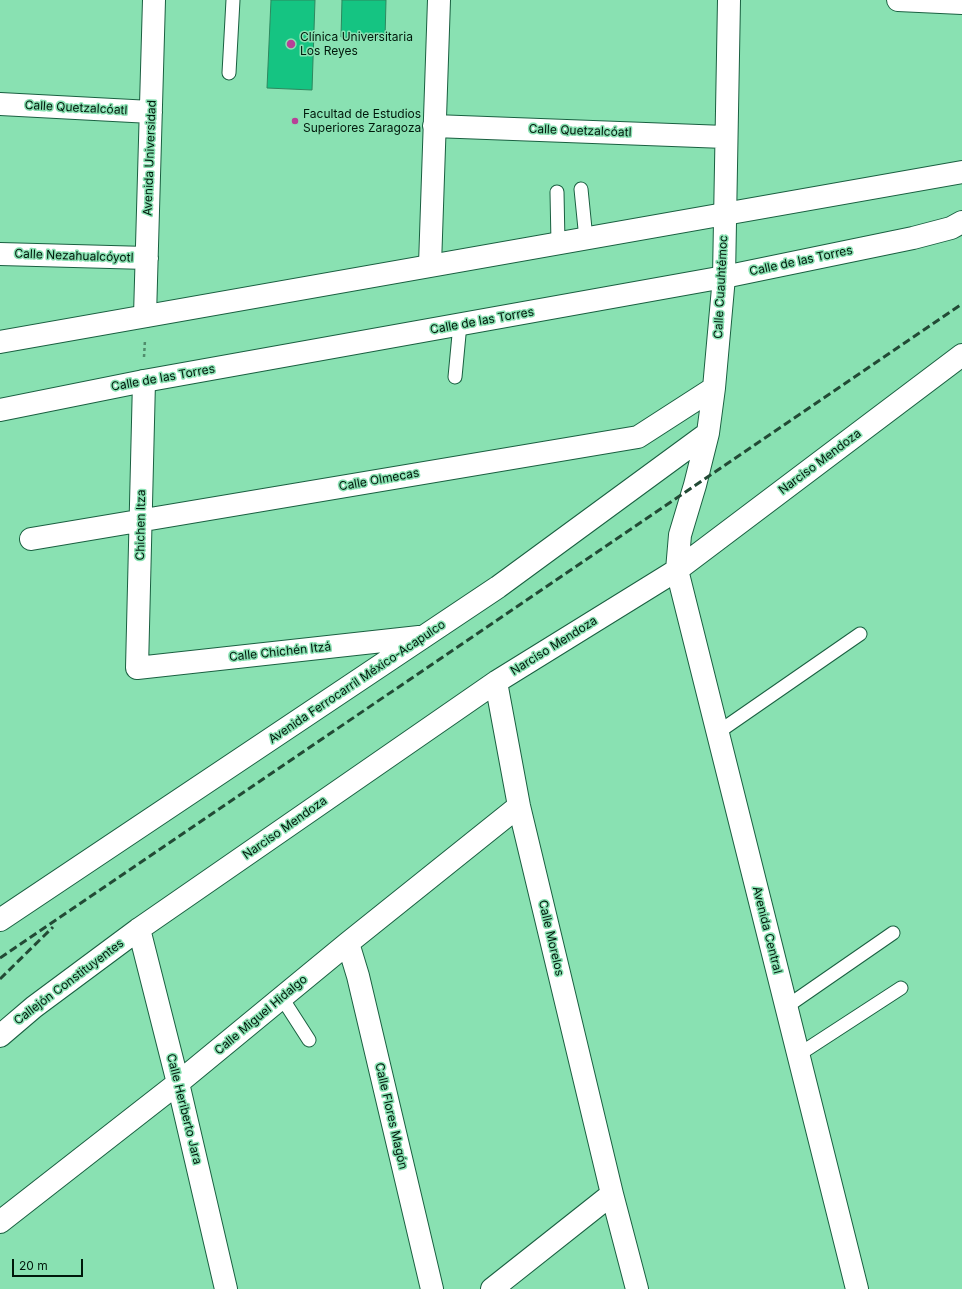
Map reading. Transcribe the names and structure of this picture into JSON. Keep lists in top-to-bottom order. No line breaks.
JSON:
{"streets":{"street":["Calle Quetzalcóatl","Avenida Universidad","Calle Nezahualcóyotl","Calle de las Torres","Calle Cuauhtémoc","Narciso Mendoza","Calle Olmecas","Chichen Itza","Calle Chichén Itzá","Avenida Ferrocarril México-Acapulco","Avenida Central","Calle Morelos","Callejón Constituyentes","Calle Miguel Hidalgo","Calle Heriberto Jara","Calle Flores Magón"]},"crossings":[["Calle Quetzalcóatl","Avenida Universidad"],["Calle Quetzalcóatl","Calle Cuauhtémoc"],["Avenida Universidad","Calle Nezahualcóyotl"],["Calle de las Torres","Calle Cuauhtémoc"],["Calle de las Torres","Chichen Itza"],["Calle Cuauhtémoc","Narciso Mendoza"],["Calle Cuauhtémoc","Calle Olmecas"],["Calle Cuauhtémoc","Avenida Ferrocarril México-Acapulco"],["Calle Cuauhtémoc","Avenida Central"],["Narciso Mendoza","Avenida Central"],["Narciso Mendoza","Calle Morelos"],["Narciso Mendoza","Callejón Constituyentes"],["Narciso Mendoza","Calle Heriberto Jara"],["Calle Olmecas","Chichen Itza"],["Chichen Itza","Calle Chichén Itzá"],["Calle Chichén Itzá","Avenida Ferrocarril México-Acapulco"],["Calle Morelos","Calle Miguel Hidalgo"],["Callejón Constituyentes","Calle Heriberto Jara"],["Calle Miguel Hidalgo","Calle Heriberto Jara"],["Calle Miguel Hidalgo","Calle Flores Magón"]],"places":["Clínica Universitaria Los Reyes","Facultad de Estudios Superiores Zaragoza"],"scale_bar":"20 m"}
